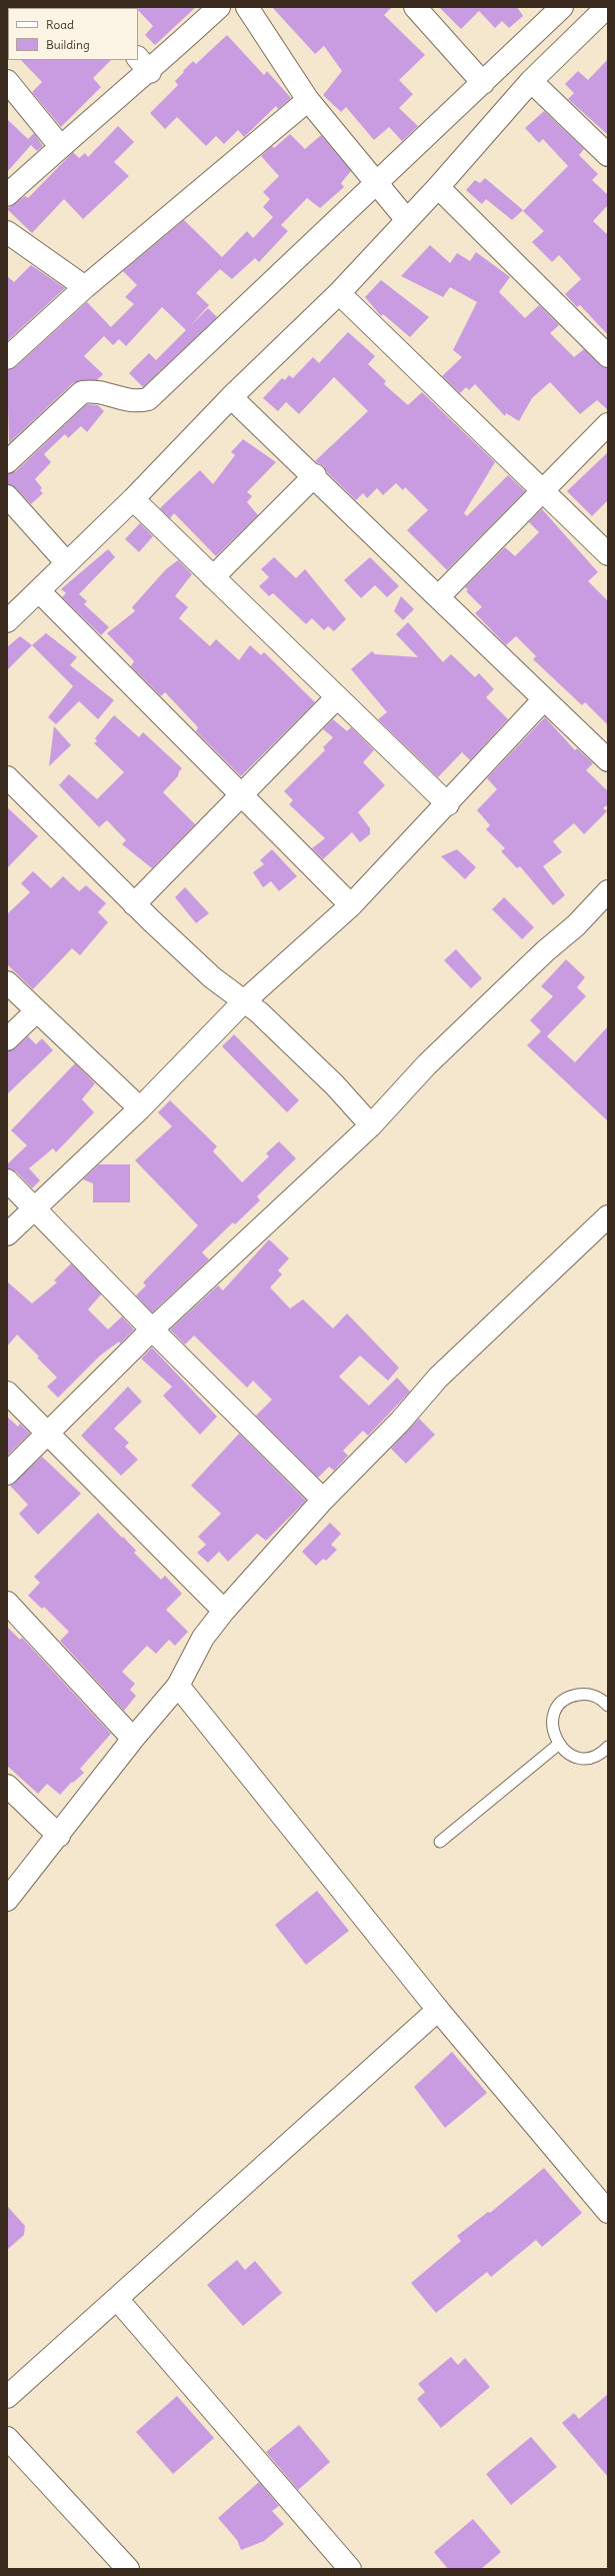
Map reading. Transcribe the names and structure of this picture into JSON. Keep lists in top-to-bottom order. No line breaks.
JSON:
{"legend":["Road","Building"]}
